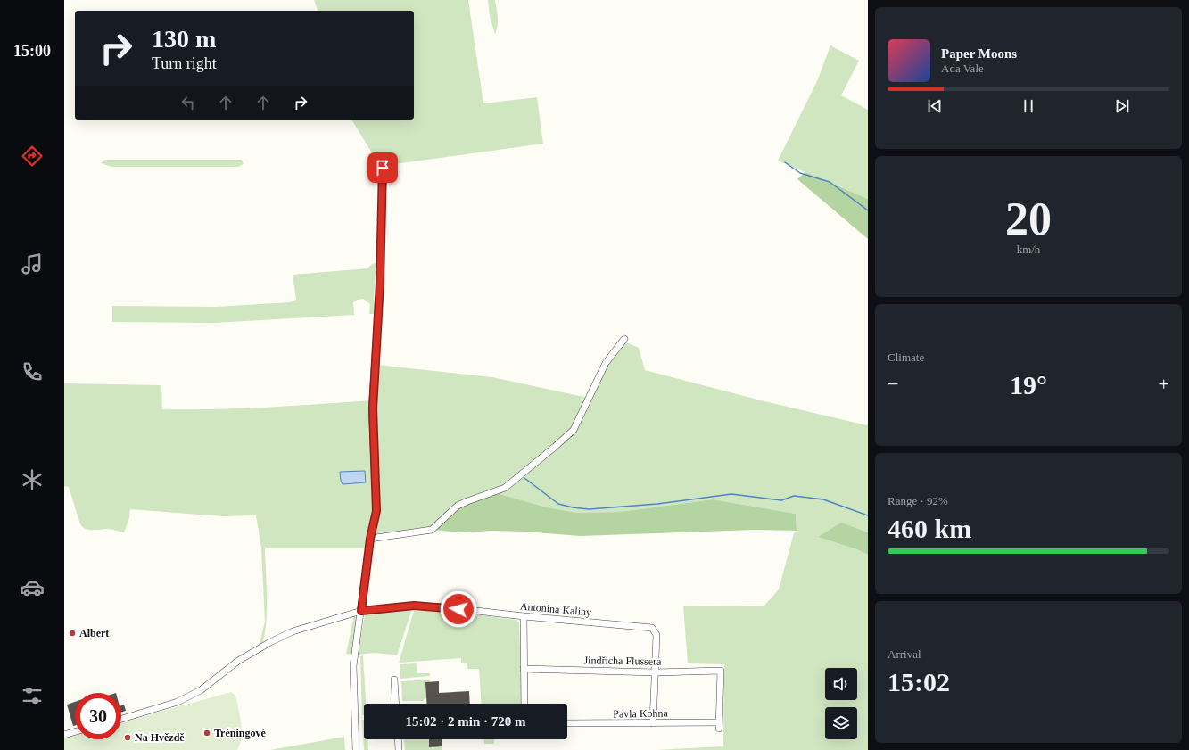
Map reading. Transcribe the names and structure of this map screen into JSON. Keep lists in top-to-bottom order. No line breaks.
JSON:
{"streets":{"street":["Antonína Kaliny","Jindřicha Flussera","Pavla Kohna"]},"crossings":[["Antonína Kaliny","Jindřicha Flussera"],["Antonína Kaliny","Pavla Kohna"],["Jindřicha Flussera","Pavla Kohna"]],"places":["Albert","Tréningové","Na Hvězdě"],"page":{"tabs":"15:00","turn":["130 m","Turn right"],"song":["Paper Moons","Ada Vale"],"tile":[["20","km/h"],"Climate",["Range · 92%","460 km"],["Arrival","15:02"]],"heat":["−","19°","+"],"limit":"30","trip":"15:02 · 2 min · 720 m"}}
